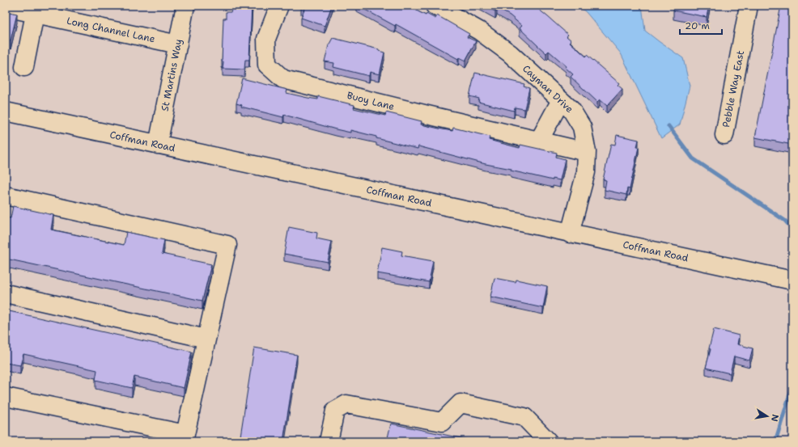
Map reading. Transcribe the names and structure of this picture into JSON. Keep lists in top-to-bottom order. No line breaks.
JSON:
{"streets":{"street":["Long Channel Lane","St Martins Way","Cayman Drive","Pebble Way East","Buoy Lane","Coffman Road"]},"crossings":[["Long Channel Lane","St Martins Way"],["St Martins Way","Coffman Road"],["Cayman Drive","Buoy Lane"],["Cayman Drive","Coffman Road"]],"scale_bar":"20 m","north":"right"}
